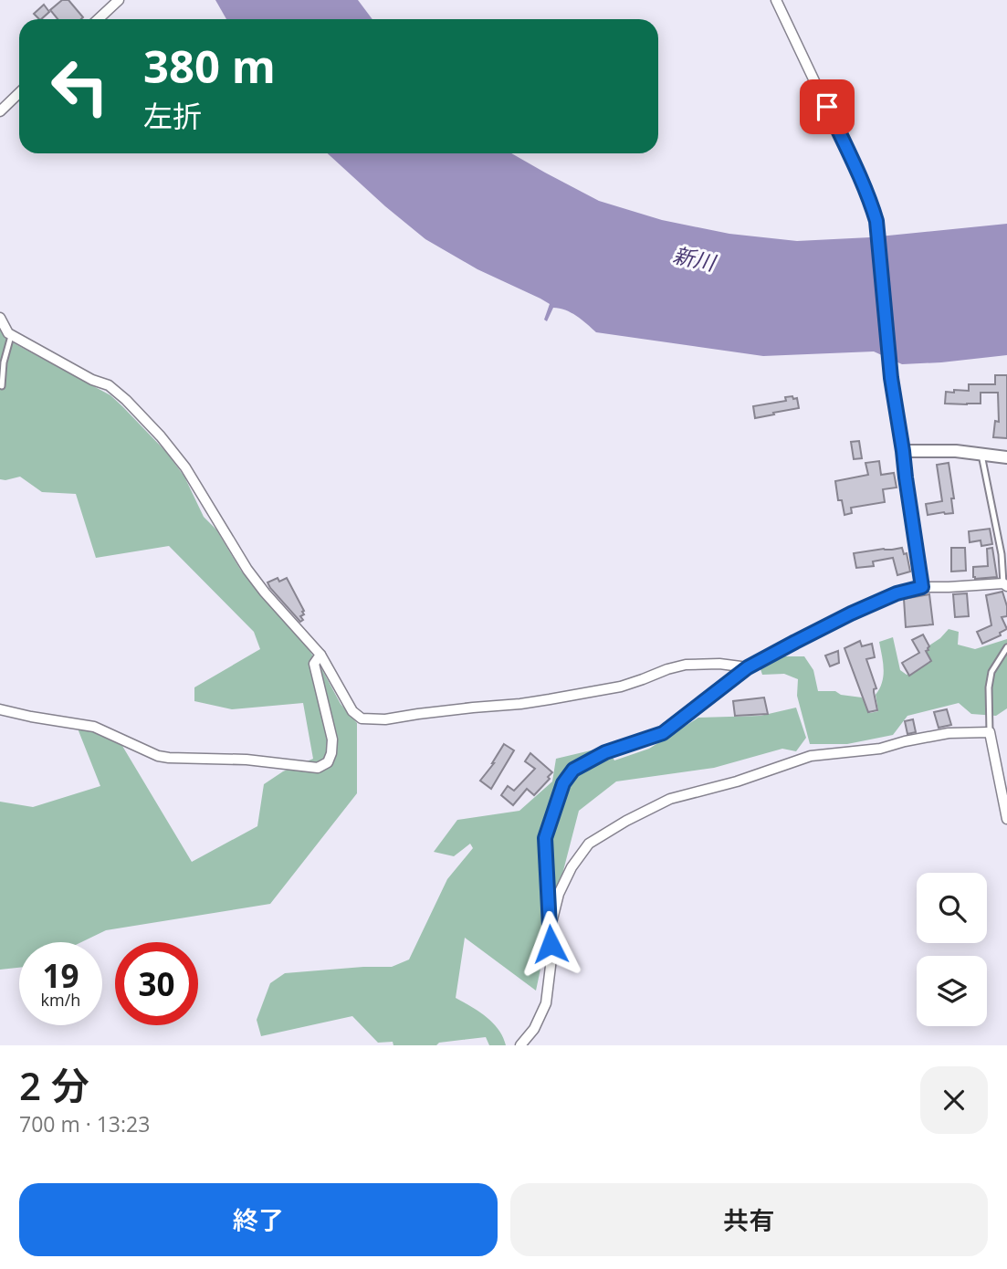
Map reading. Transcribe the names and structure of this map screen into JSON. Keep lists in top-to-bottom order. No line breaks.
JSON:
{"water":["新川"],"page":{"turn":["380 m","左折"],"speed":"19 km/h","limit":"30","heading":["2 分","700 m · 13:23"],"buttons":["終了","共有"]}}
